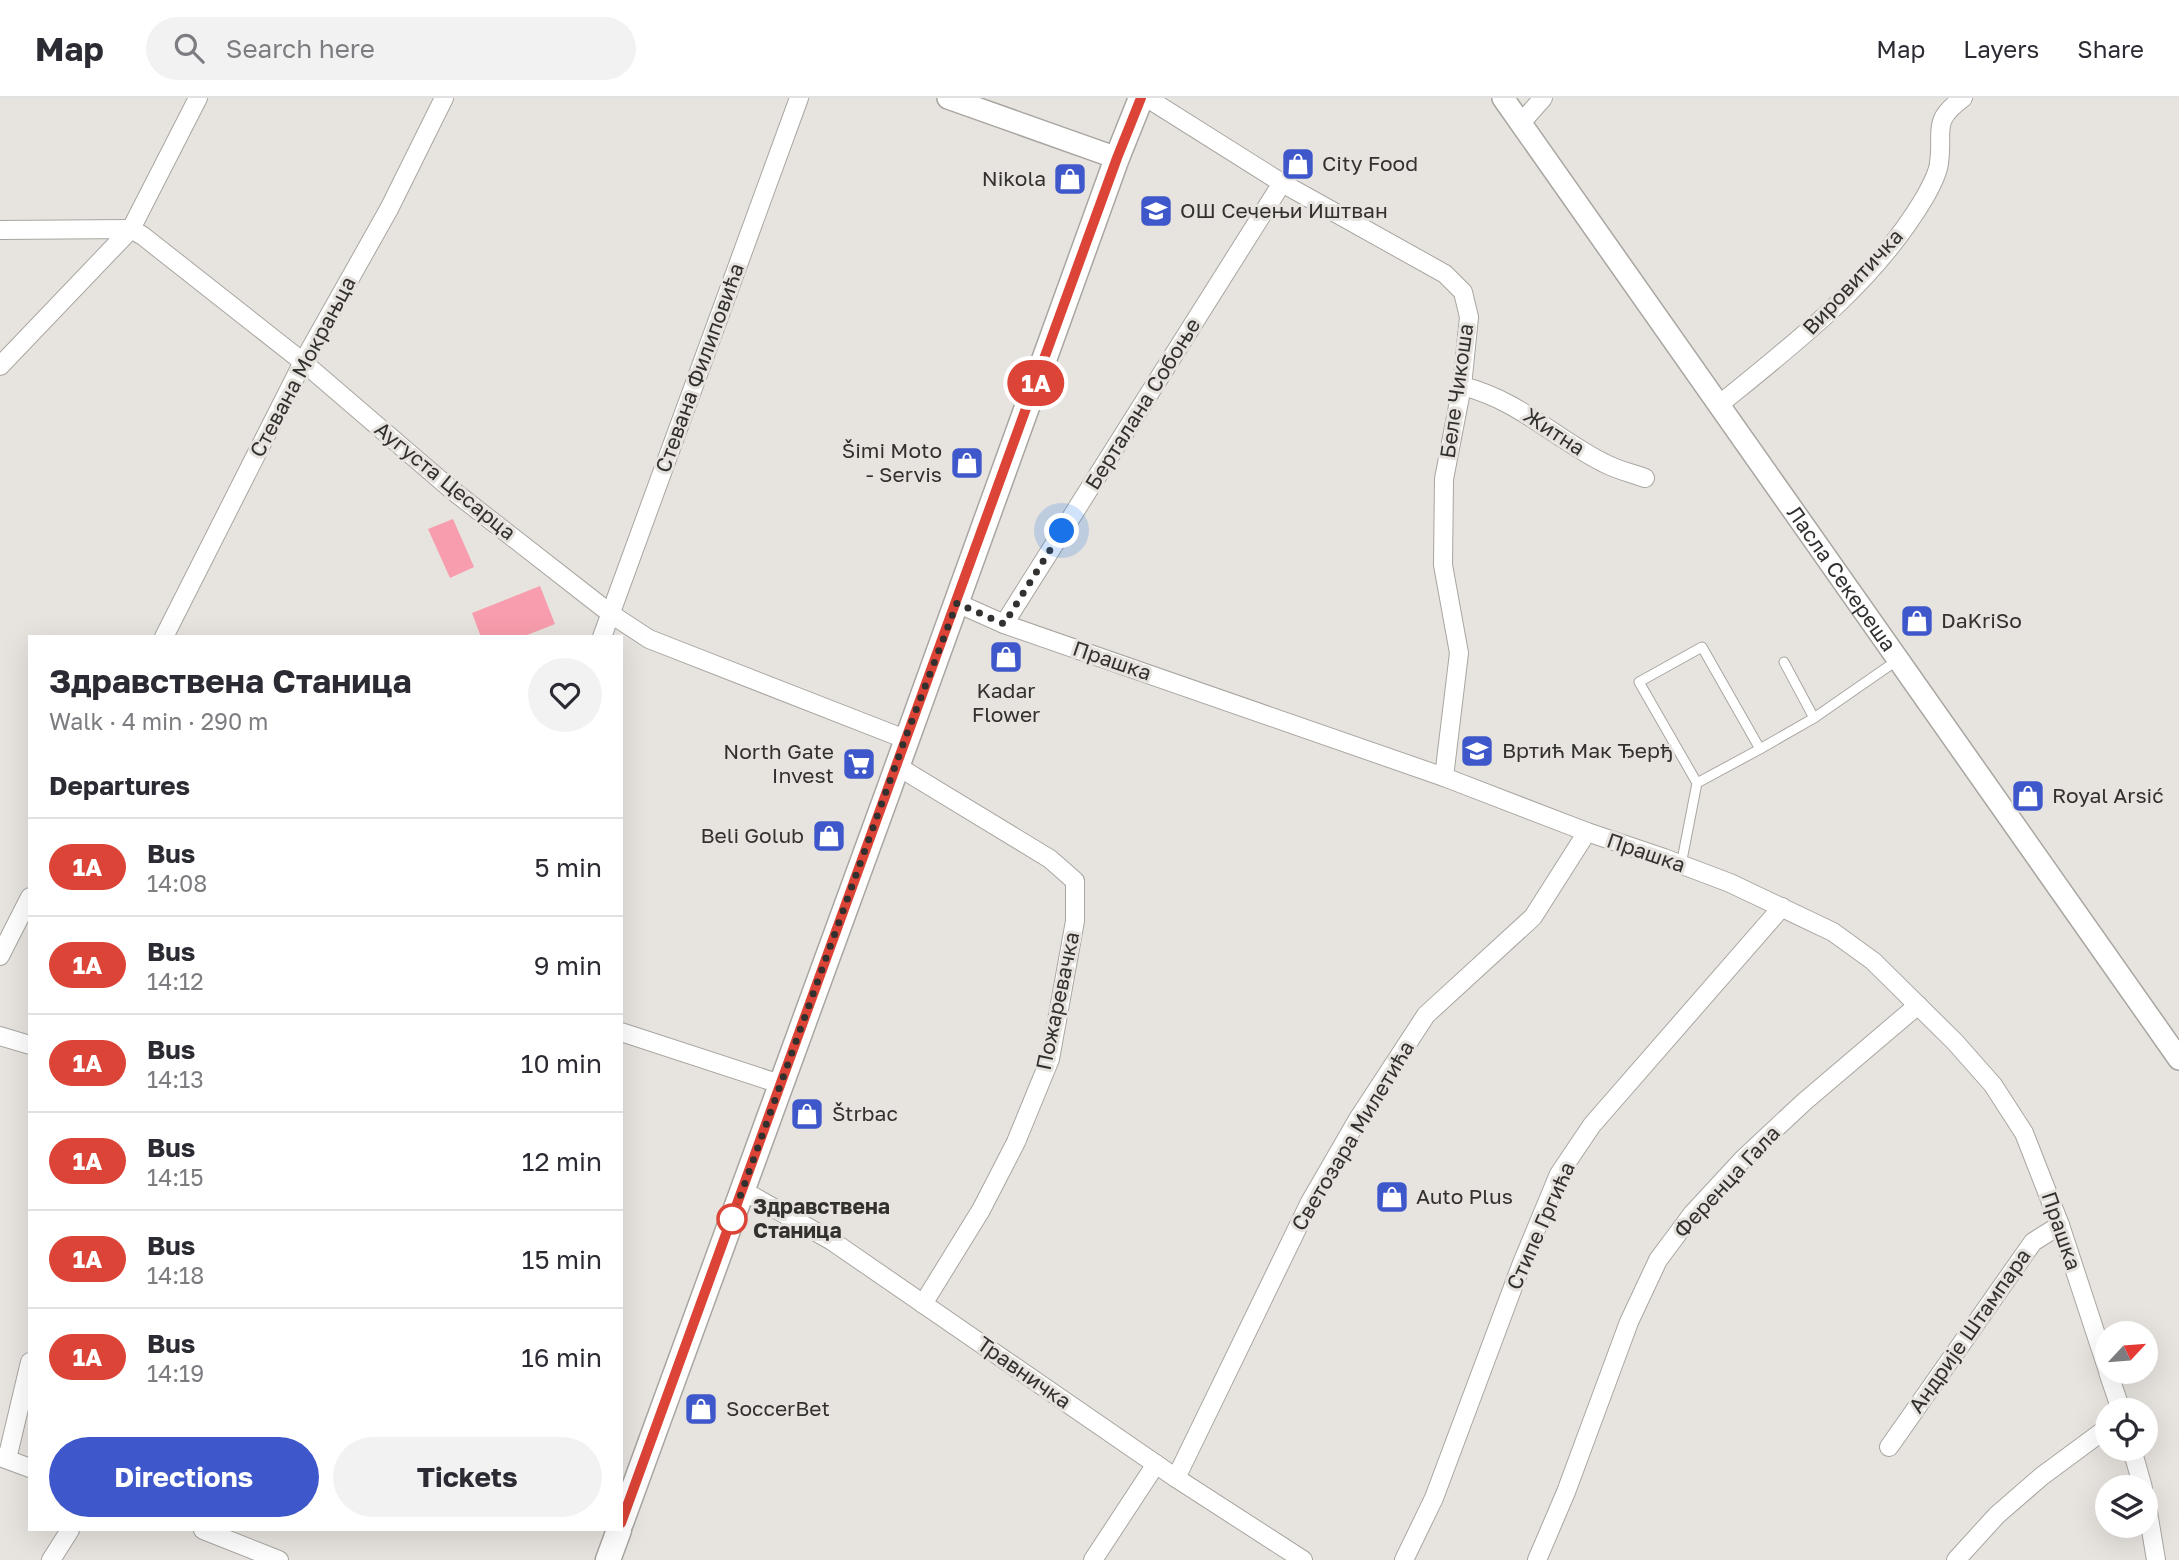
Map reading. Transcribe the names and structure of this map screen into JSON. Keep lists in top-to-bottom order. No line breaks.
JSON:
{"streets":{"street":["Вировитичка","Стевана Мокрањца","Стевана Филиповића","Беле Чикоша","Берталана Собоње","Житна","Аугуста Цесарца","Ласла Секереша","Прашка","Пожаревачка","Светозара Милетића","Ференца Гала","Стипе Гргића","Андрије Штампара","Травничка"]},"crossings":[["Вировитичка","Ласла Секереша"],["Стевана Мокрањца","Аугуста Цесарца"],["Стевана Филиповића","Аугуста Цесарца"],["Беле Чикоша","Берталана Собоње"],["Беле Чикоша","Житна"],["Беле Чикоша","Прашка"],["Берталана Собоње","Прашка"],["Прашка","Светозара Милетића"],["Прашка","Ференца Гала"],["Прашка","Стипе Гргића"],["Прашка","Андрије Штампара"],["Пожаревачка","Травничка"],["Светозара Милетића","Травничка"]],"places":{"shop":["City Food","Nikola","Šimi Moto - Servis","DaKriSo","Kadar Flower","Royal Arsić","Beli Golub","Štrbac","Auto Plus","SoccerBet"],"school or university":["ОШ Сечењи Иштван","Вртић Мак Ђерђ"],"supermarket":["North Gate Invest"],"other":["Здравствена Станица"]},"lines":["bus line 1A"],"north":"top right","page":{"header":"Map","search":"Search here","nav":["Map","Layers","Share"],"on_map":"1A","heading":[["Здравствена Станица","Walk · 4 min · 290 m"],"Departures"],"list":[{"mark":"1A","name":"Bus","note":"14:08","value":"5 min"},{"mark":"1A","name":"Bus","note":"14:12","value":"9 min"},{"mark":"1A","name":"Bus","note":"14:13","value":"10 min"},{"mark":"1A","name":"Bus","note":"14:15","value":"12 min"},{"mark":"1A","name":"Bus","note":"14:18","value":"15 min"},{"mark":"1A","name":"Bus","note":"14:19","value":"16 min"}],"buttons":["Directions","Tickets"]}}
